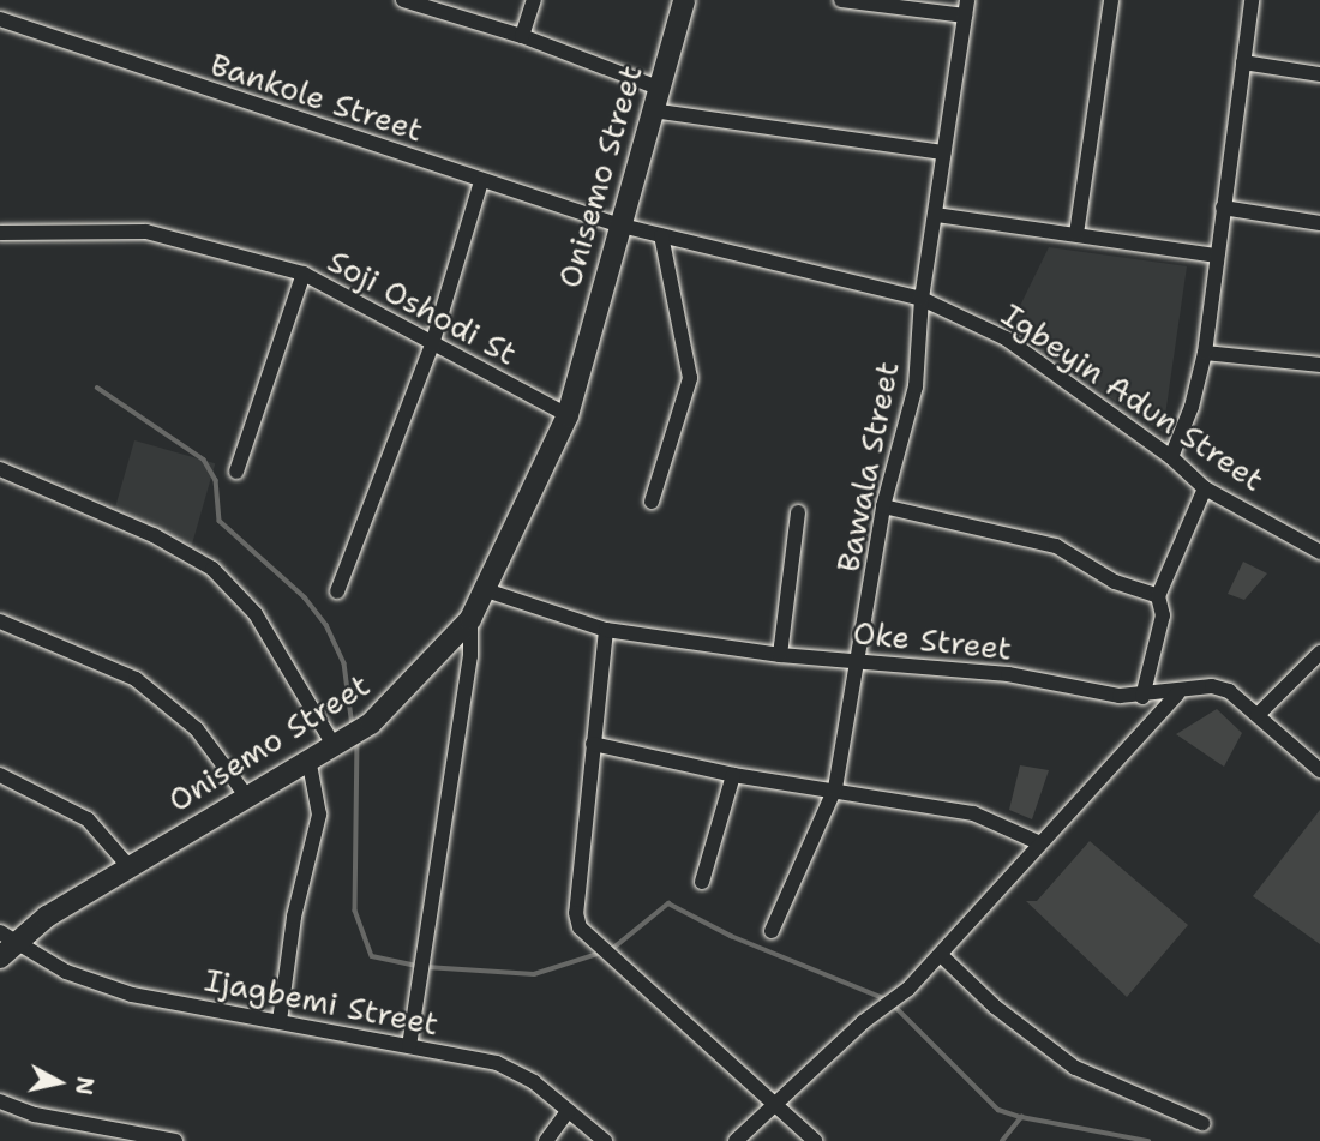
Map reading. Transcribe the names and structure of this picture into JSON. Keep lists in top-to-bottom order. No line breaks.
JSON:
{"streets":{"street":["Bankole Street","Onisemo Street","Soji Oshodi St","Igbeyin Adun Street","Bawala Street","Oke Street","Ijagbemi Street"]},"crossings":[["Bankole Street","Onisemo Street"],["Bankole Street","Igbeyin Adun Street"],["Onisemo Street","Soji Oshodi St"],["Onisemo Street","Igbeyin Adun Street"],["Onisemo Street","Oke Street"],["Onisemo Street","Ijagbemi Street"],["Igbeyin Adun Street","Bawala Street"],["Bawala Street","Oke Street"]],"north":"right"}
